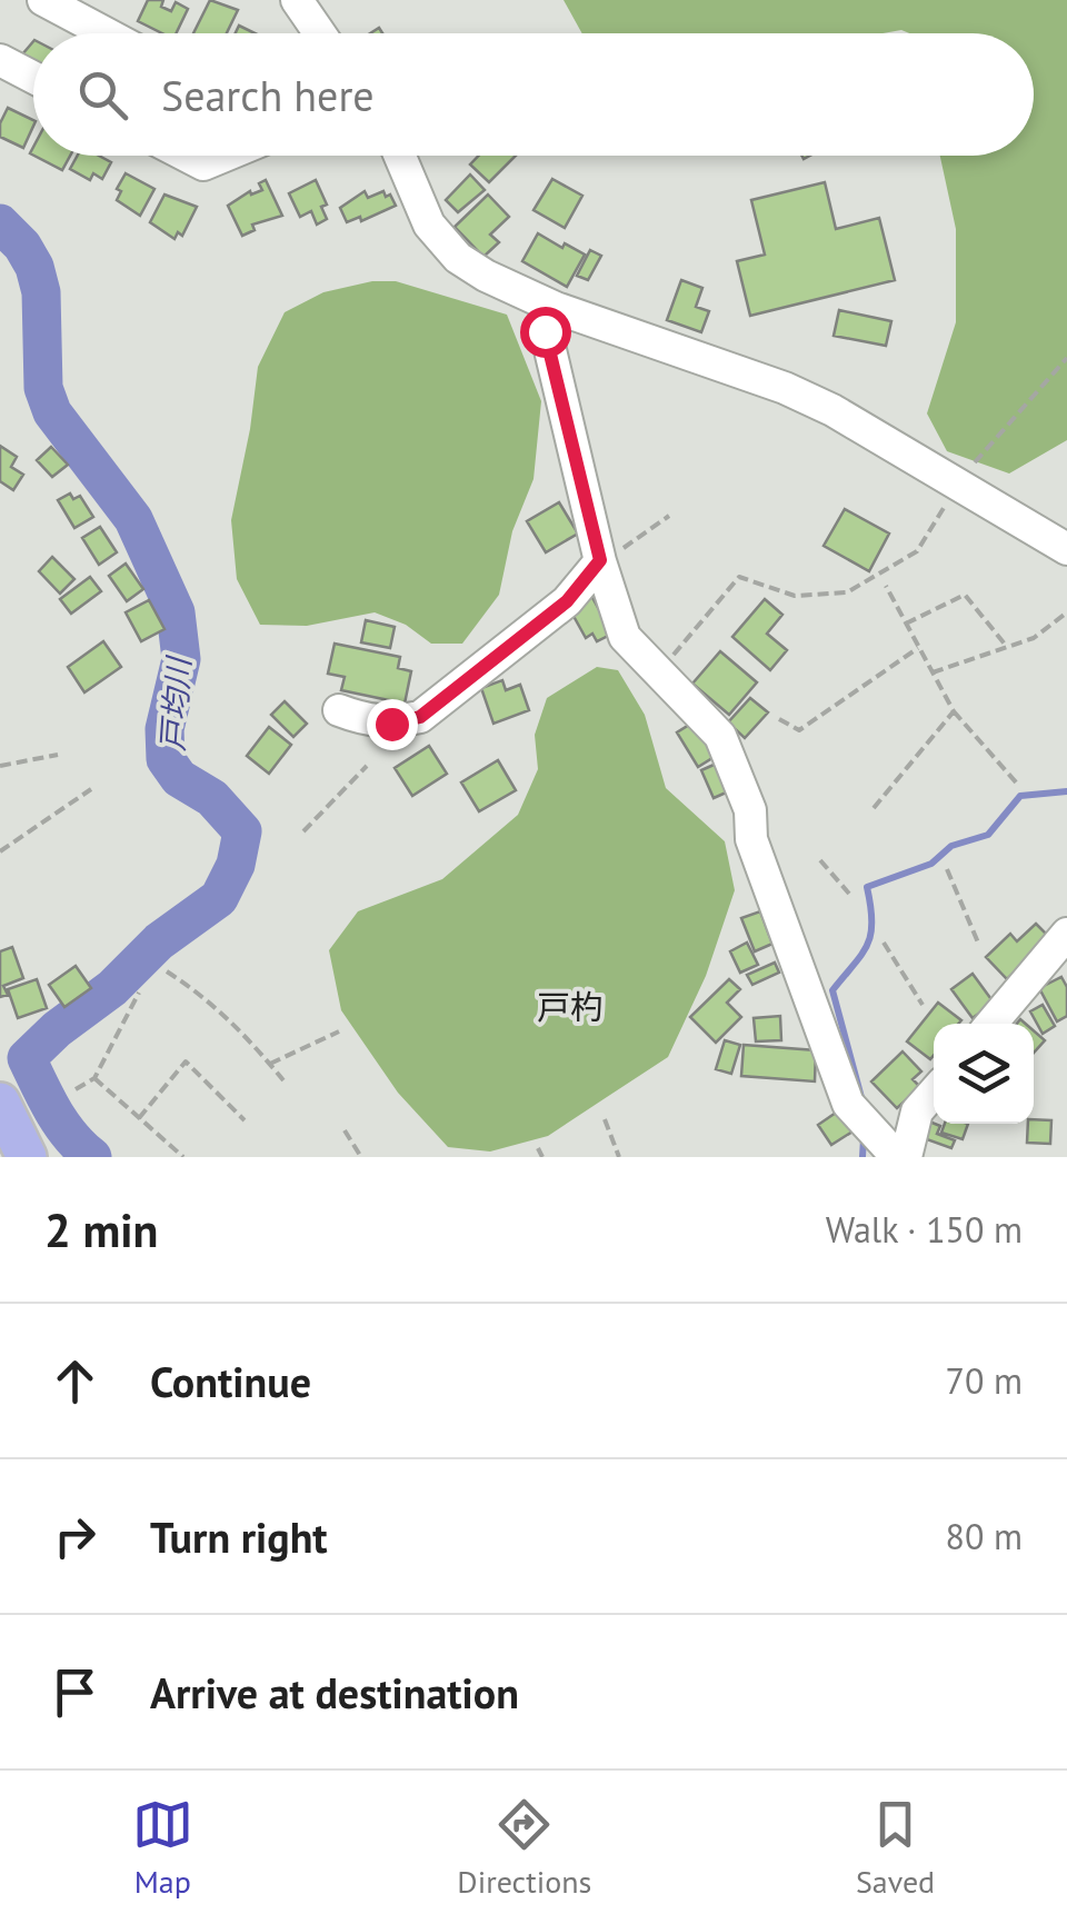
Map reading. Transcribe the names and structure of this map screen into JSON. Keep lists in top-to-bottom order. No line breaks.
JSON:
{"districts":["戸杓"],"water":["戸均川"],"page":{"search":"Search here","heading":["2 min","Walk · 150 m"],"list":[["Continue","70 m"],["Turn right","80 m"],"Arrive at destination"],"nav":["Map","Directions","Saved"]}}
